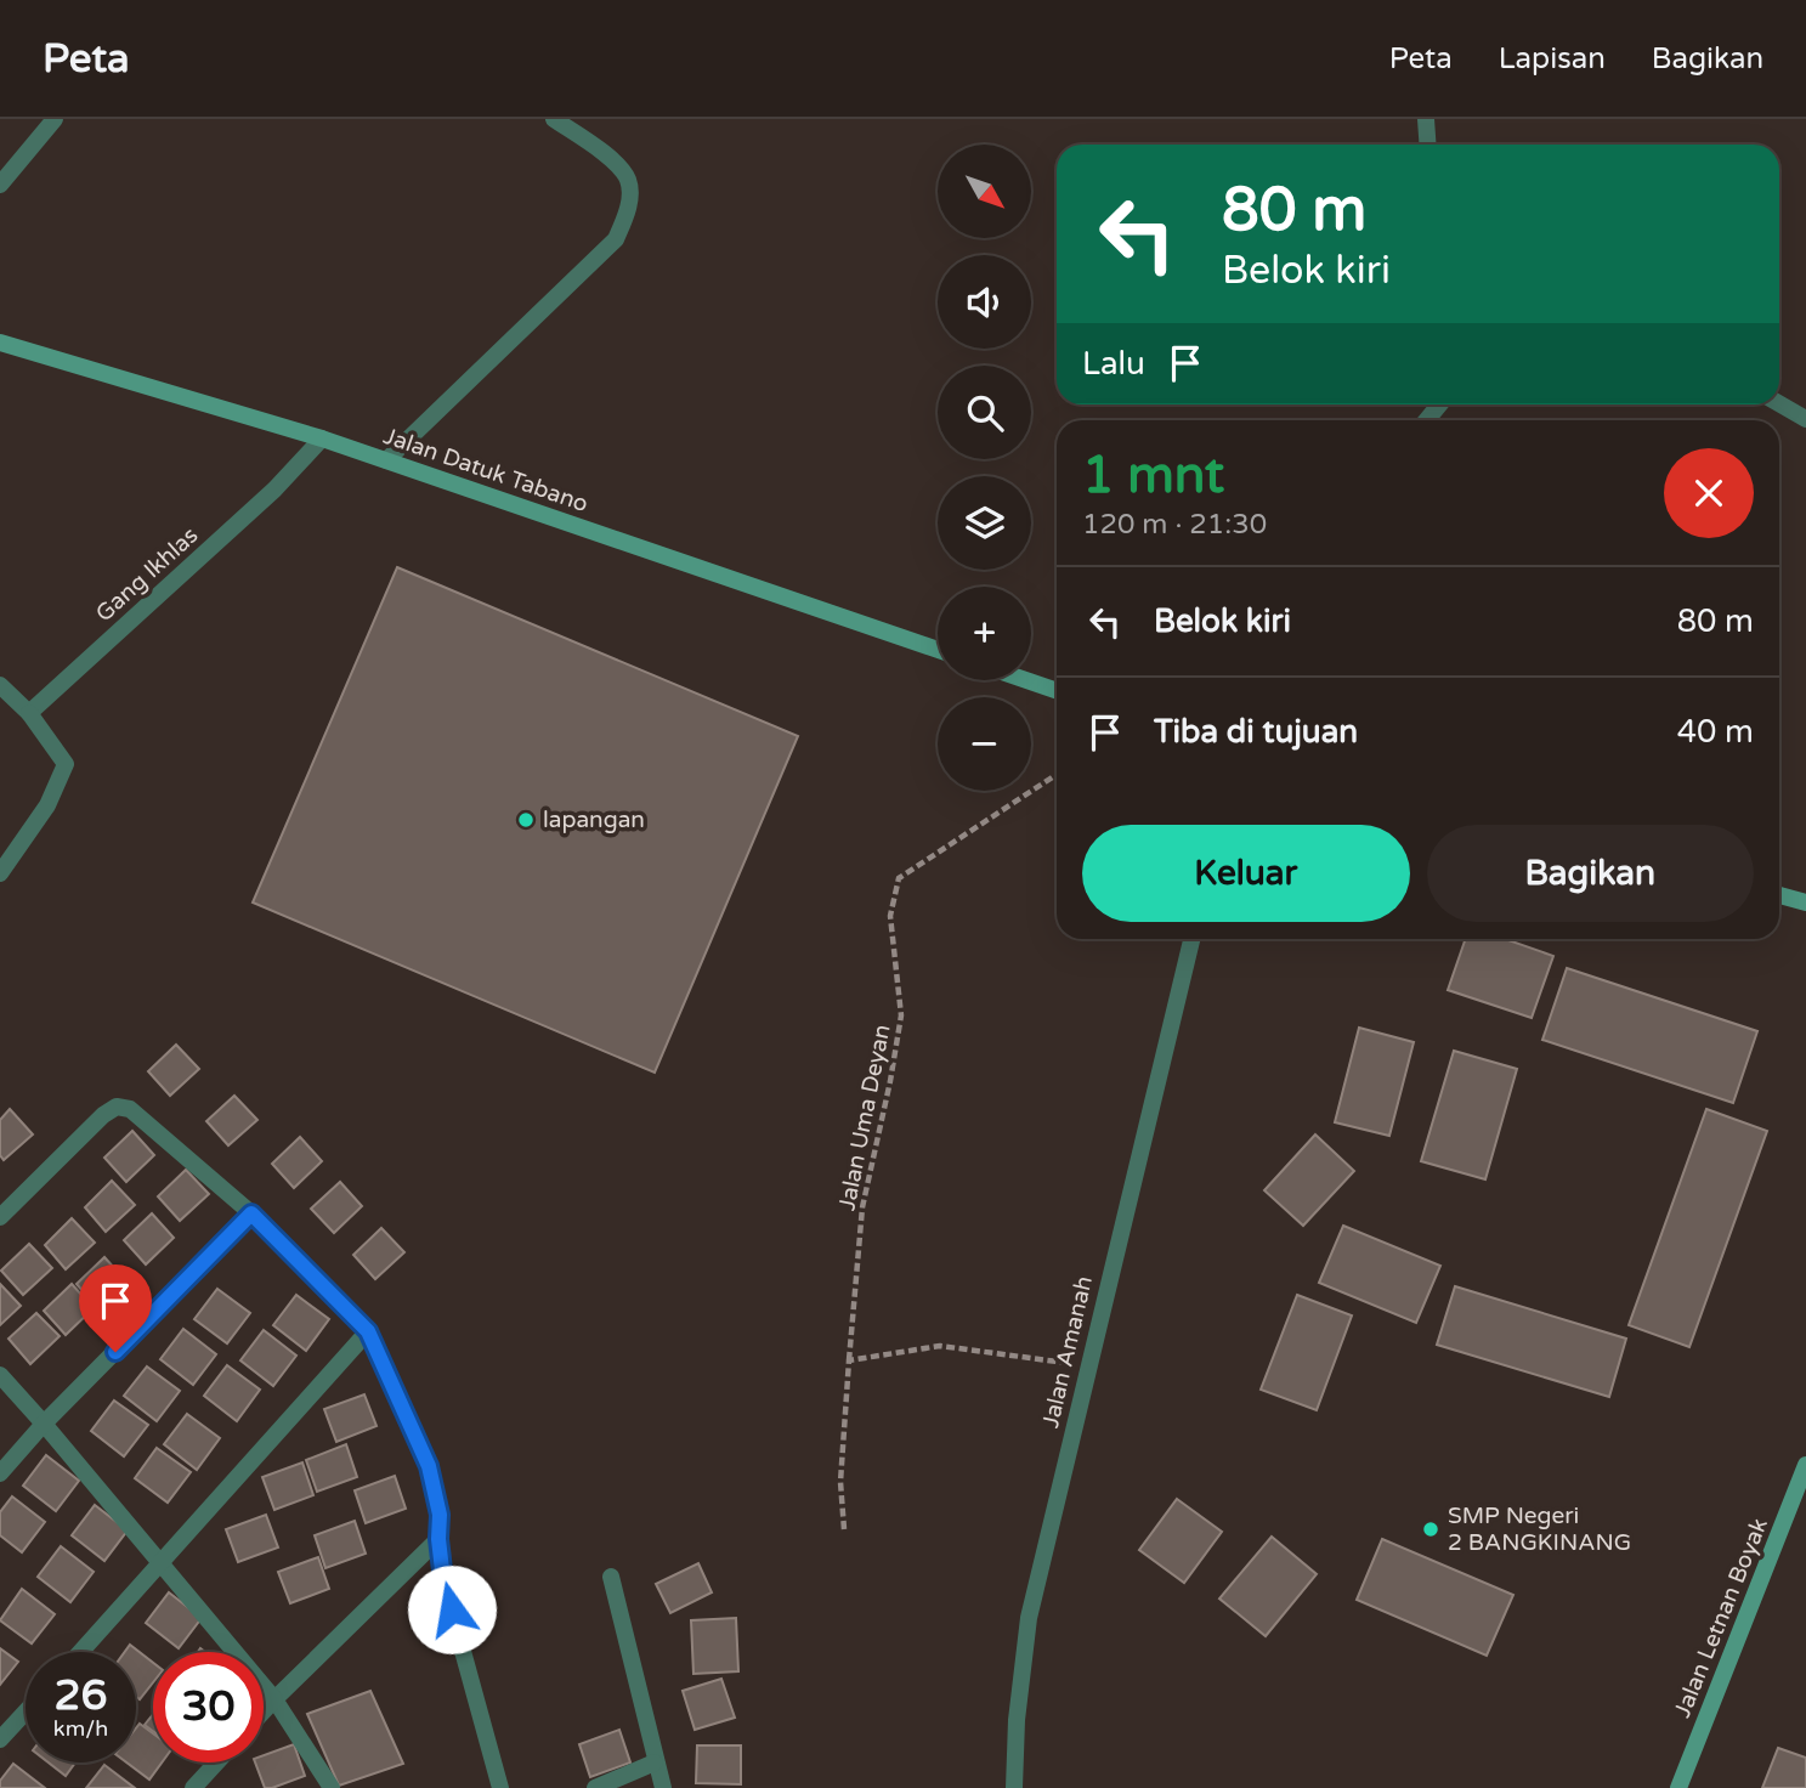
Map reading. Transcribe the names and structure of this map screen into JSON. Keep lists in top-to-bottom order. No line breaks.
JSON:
{"streets":{"street":["Jalan Datuk Tabano","Gang Ikhlas","Jalan Amanah","Jalan Letnan Boyak"],"path":["Jalan Uma Deyan"]},"crossings":[["Jalan Datuk Tabano","Gang Ikhlas"]],"places":["lapangan","SMP Negeri 2 BANGKINANG"],"north":"bottom right","page":{"header":"Peta","nav":["Peta","Lapisan","Bagikan"],"map_buttons":["+","−"],"turn":["80 m","Belok kiri"],"then":"Lalu","heading":["1 mnt","120 m · 21:30"],"list":[{"name":"Belok kiri","value":"80 m"},{"name":"Tiba di tujuan","value":"40 m"}],"buttons":["Keluar","Bagikan"],"speed":"26 km/h","limit":"30"}}
